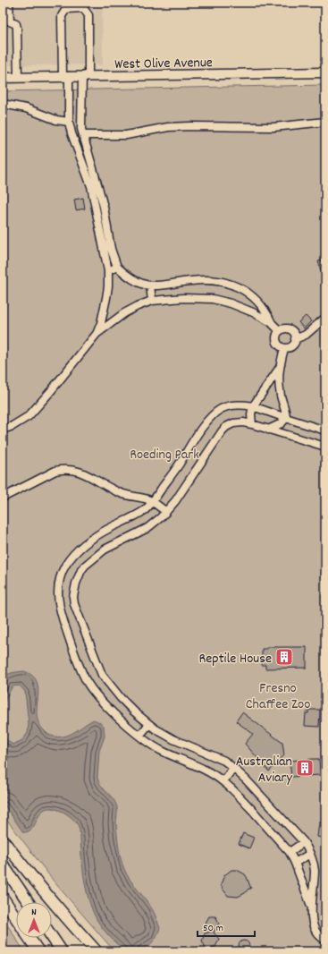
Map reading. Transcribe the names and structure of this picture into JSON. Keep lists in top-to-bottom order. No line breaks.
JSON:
{"streets":{"main road":["West Olive Avenue"]},"parks":["Roeding Park","Fresno Chaffee Zoo"],"places":{"building":["Reptile House","Australian Aviary"]},"scale_bar":"50 m","north":"top"}
